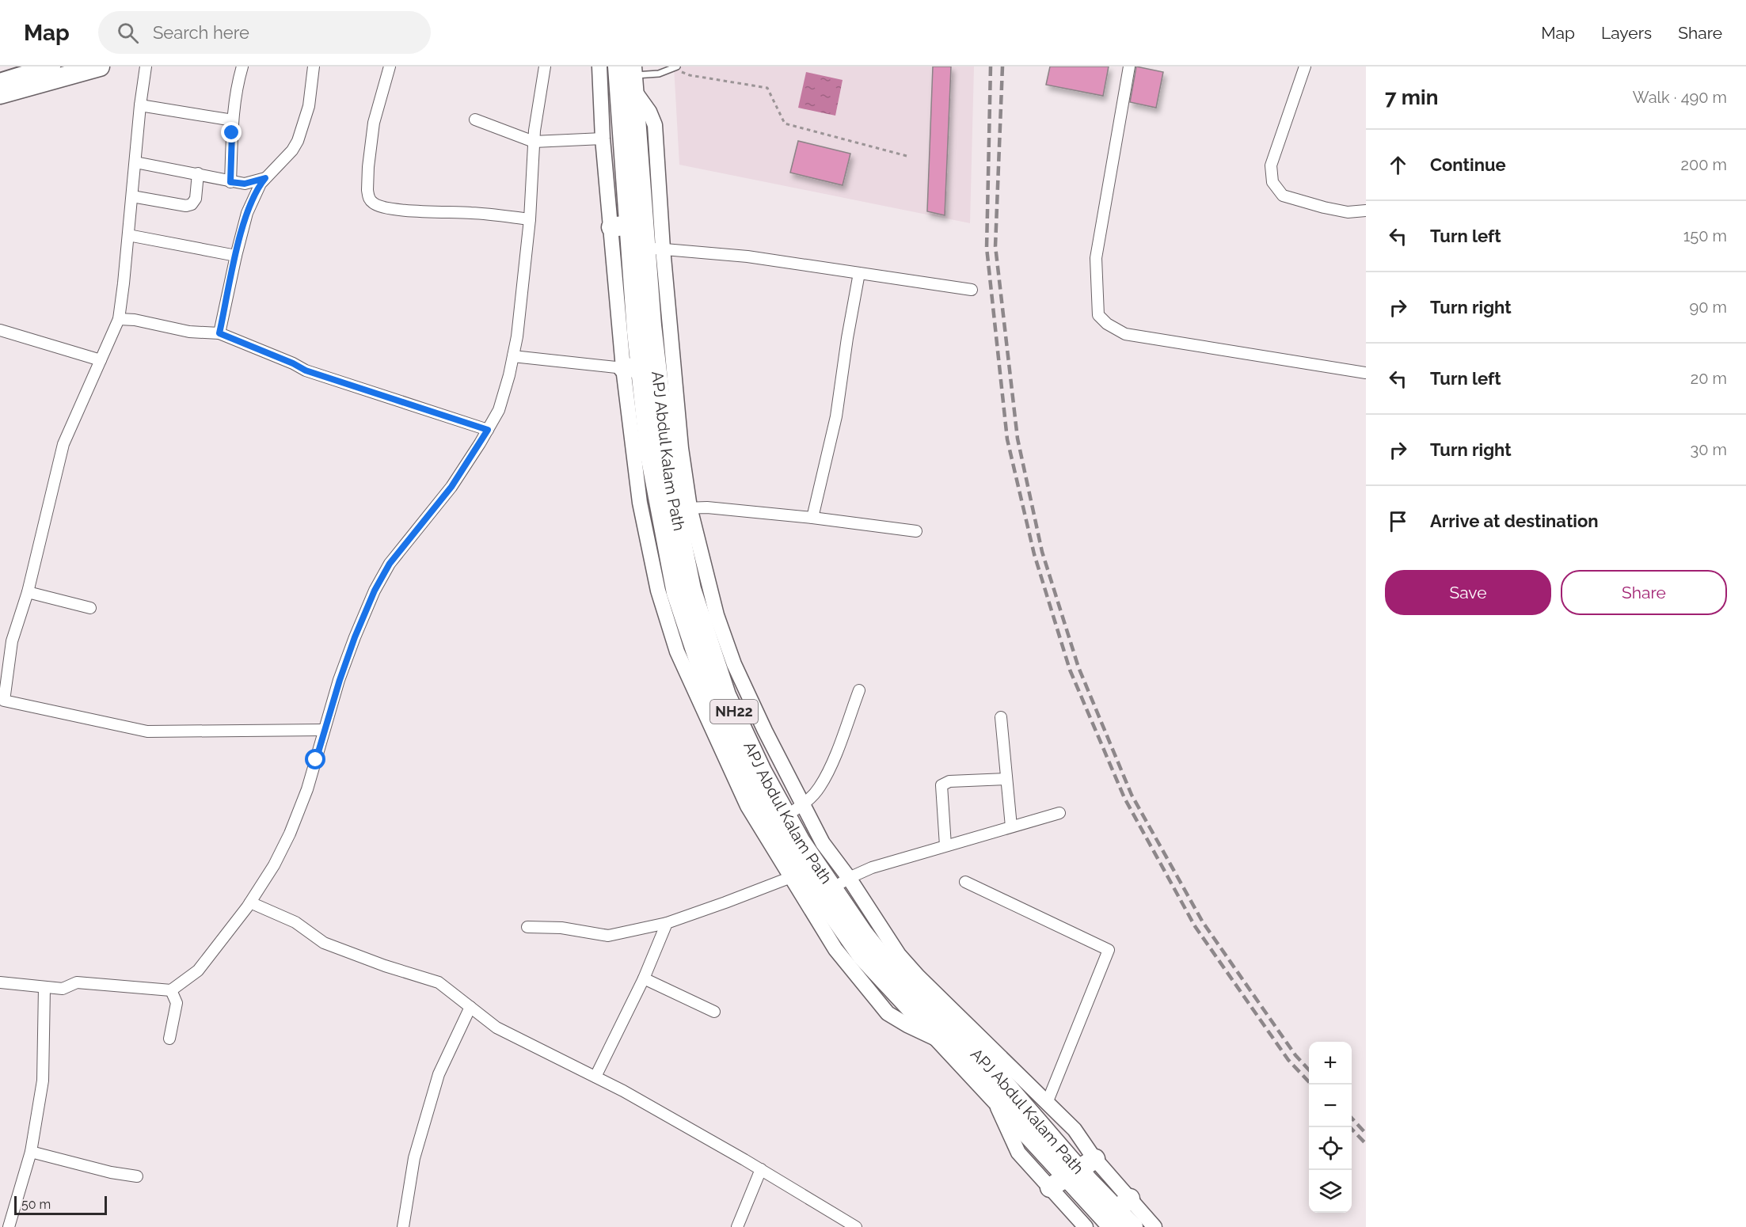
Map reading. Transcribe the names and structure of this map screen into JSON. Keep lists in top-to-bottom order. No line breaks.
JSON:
{"streets":{"highway":["APJ Abdul Kalam Path","NH22"]},"crossings":[["APJ Abdul Kalam Path","NH22"]],"scale_bar":"50 m","page":{"header":"Map","search":"Search here","nav":["Map","Layers","Share"],"heading":["7 min","Walk · 490 m"],"list":[["Continue","200 m"],["Turn left","150 m"],["Turn right","90 m"],["Turn left","20 m"],["Turn right","30 m"],"Arrive at destination"],"buttons":["Save","Share"],"map_buttons":["+","−"],"scale":"50 m"}}
